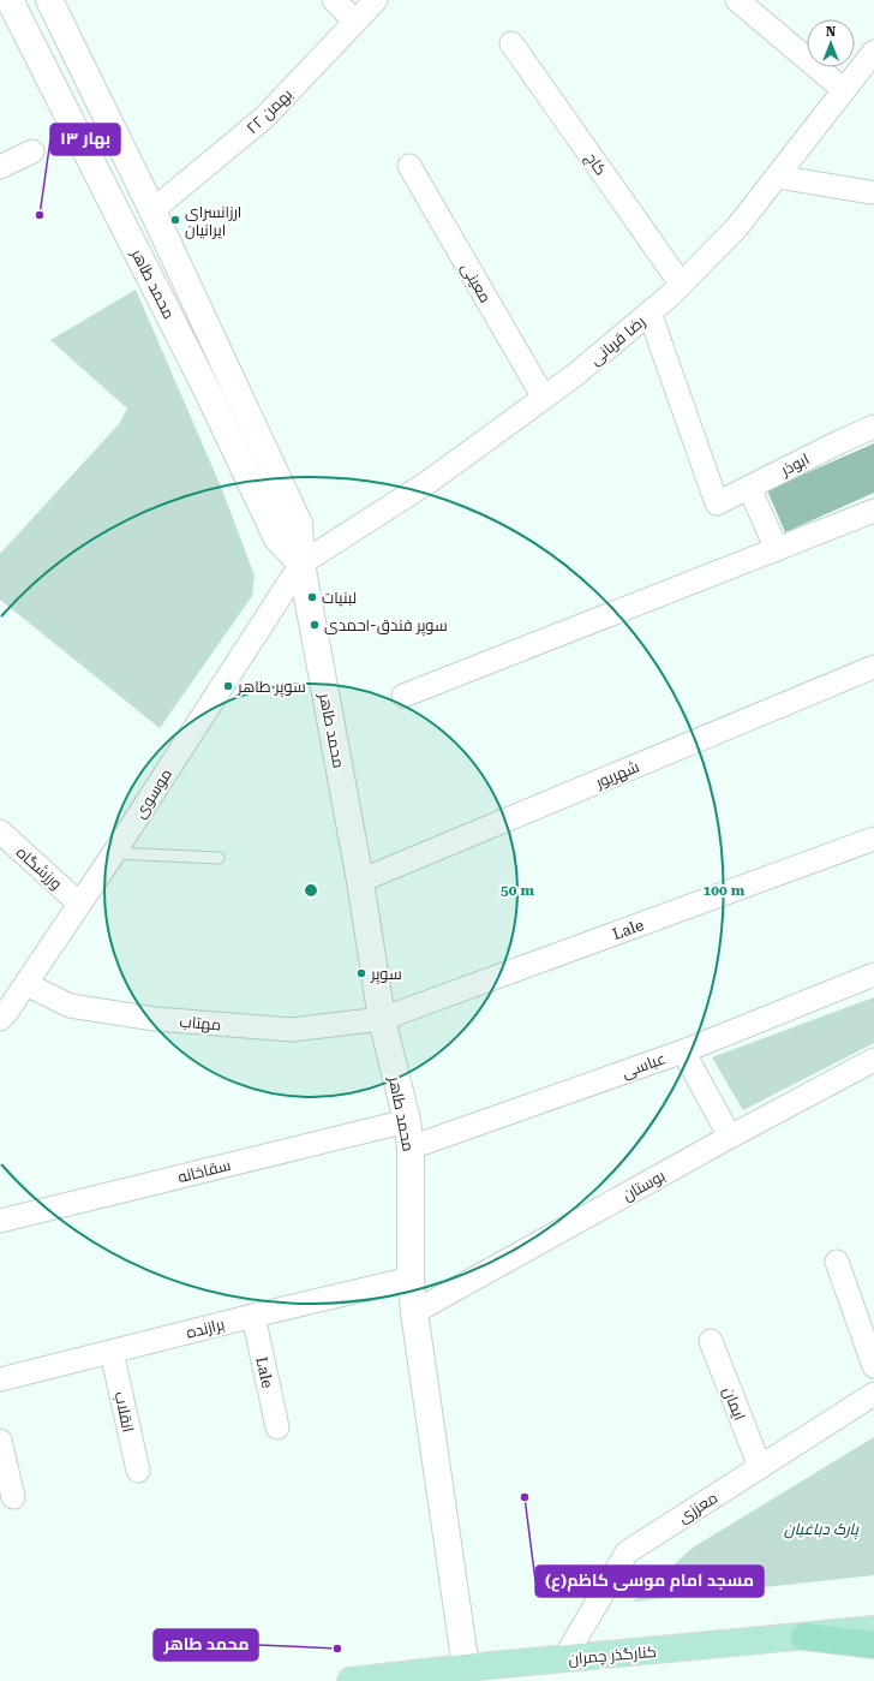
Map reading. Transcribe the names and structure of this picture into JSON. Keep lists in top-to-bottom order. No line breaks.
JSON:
{"streets":{"main road":["محمد طاهر","کنارگذر چمران"],"street":["۲۲ بهمن","کاج","معینی","رضا قربانی","ابوذر","شهریور","موسوی","ورزشگاه","Lale","مهتاب","عباسی","سقاخانه","بوستان","برازنده","ایمان","انقلاب","معززی"]},"crossings":[["۲۲ بهمن","محمد طاهر"],["کاج","رضا قربانی"],["معینی","رضا قربانی"],["محمد طاهر","رضا قربانی"],["محمد طاهر","شهریور"],["محمد طاهر","موسوی"],["محمد طاهر","Lale"],["محمد طاهر","مهتاب"],["محمد طاهر","عباسی"],["محمد طاهر","سقاخانه"],["محمد طاهر","بوستان"],["محمد طاهر","برازنده"],["محمد طاهر","کنارگذر چمران"],["رضا قربانی","ابوذر"],["رضا قربانی","موسوی"],["موسوی","ورزشگاه"],["موسوی","مهتاب"],["Lale","مهتاب"],["Lale","برازنده"],["برازنده","انقلاب"],["ایمان","معززی"],["معززی","کنارگذر چمران"]],"parks":["پارک دباغیان"],"places":["بهار ۱۳","ارزانسرای ایرانیان","لبنیات","سوپر فندق-احمدی","سوپر طاهر","سوپر","مسجد امام موسی کاظم(ع)","محمد طاهر"],"north":"top","rings":["50 m","100 m"]}
